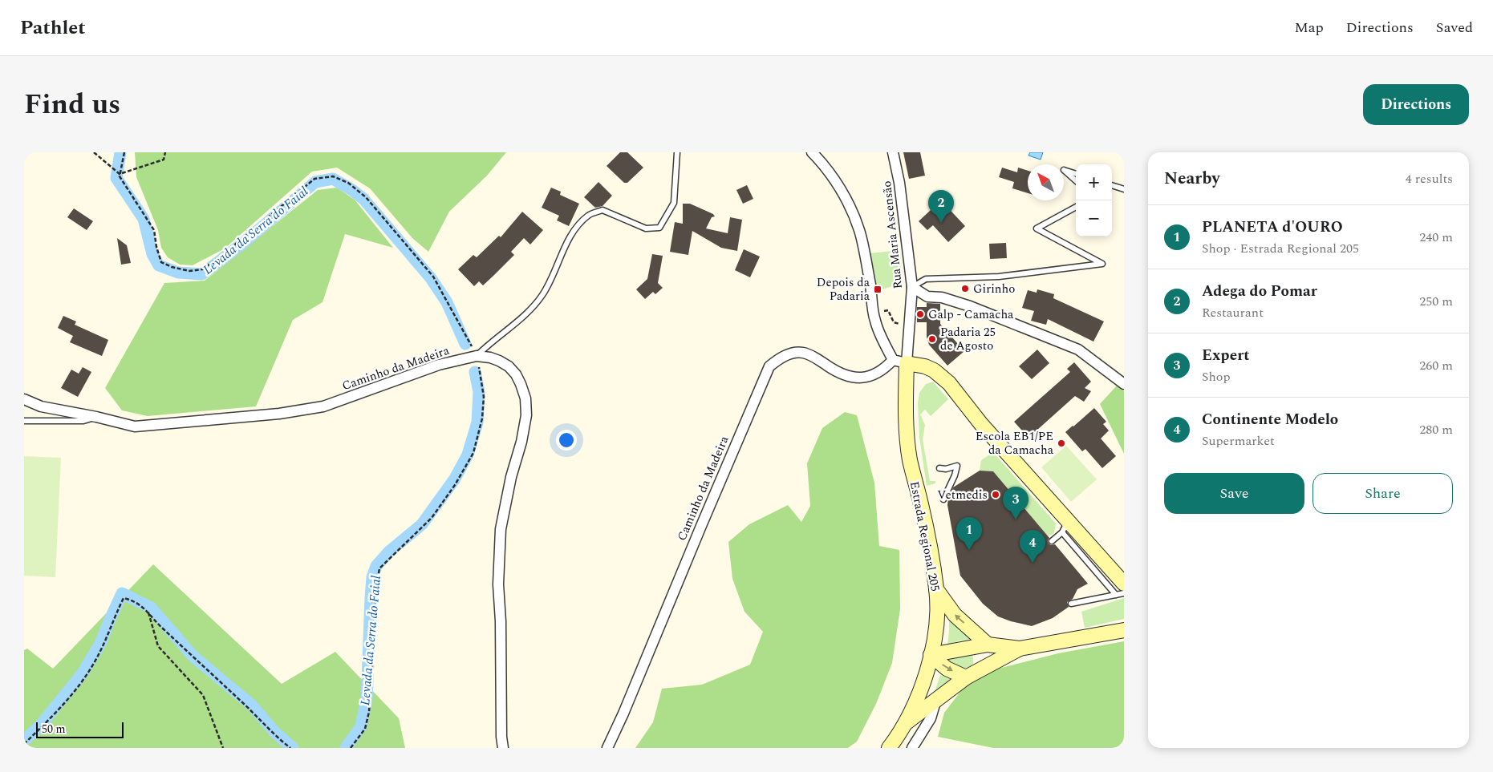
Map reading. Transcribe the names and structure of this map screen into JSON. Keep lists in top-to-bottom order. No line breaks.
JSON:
{"streets":{"main road":["Estrada Regional 205"],"street":["Rua Maria Ascensão","Caminho da Madeira"]},"crossings":[["Rua Maria Ascensão","Caminho da Madeira"],["Rua Maria Ascensão","Estrada Regional 205"],["Caminho da Madeira","Estrada Regional 205"]],"water":["Levada da Serra do Faial"],"places":{"other":["Girinho","Galp - Camacha","Padaria 25 de Agosto","Escola EB1/PE da Camacha","Vetmedis"],"transit":["Depois da Padaria"]},"scale_bar":"50 m","north":"top left","page":{"header":"Pathlet","nav":["Map","Directions","Saved"],"title":"Find us","buttons":["Directions",["Save","Share"]],"heading":["Nearby","4 results"],"map_buttons":["+","−"],"pins":["2","3","1","4"],"list":[{"mark":"1","name":"PLANETA d'OURO","note":"Shop · Estrada Regional 205","value":"240 m"},{"mark":"2","name":"Adega do Pomar","note":"Restaurant","value":"250 m"},{"mark":"3","name":"Expert","note":"Shop","value":"260 m"},{"mark":"4","name":"Continente Modelo","note":"Supermarket","value":"280 m"}],"scale":"50 m"}}
